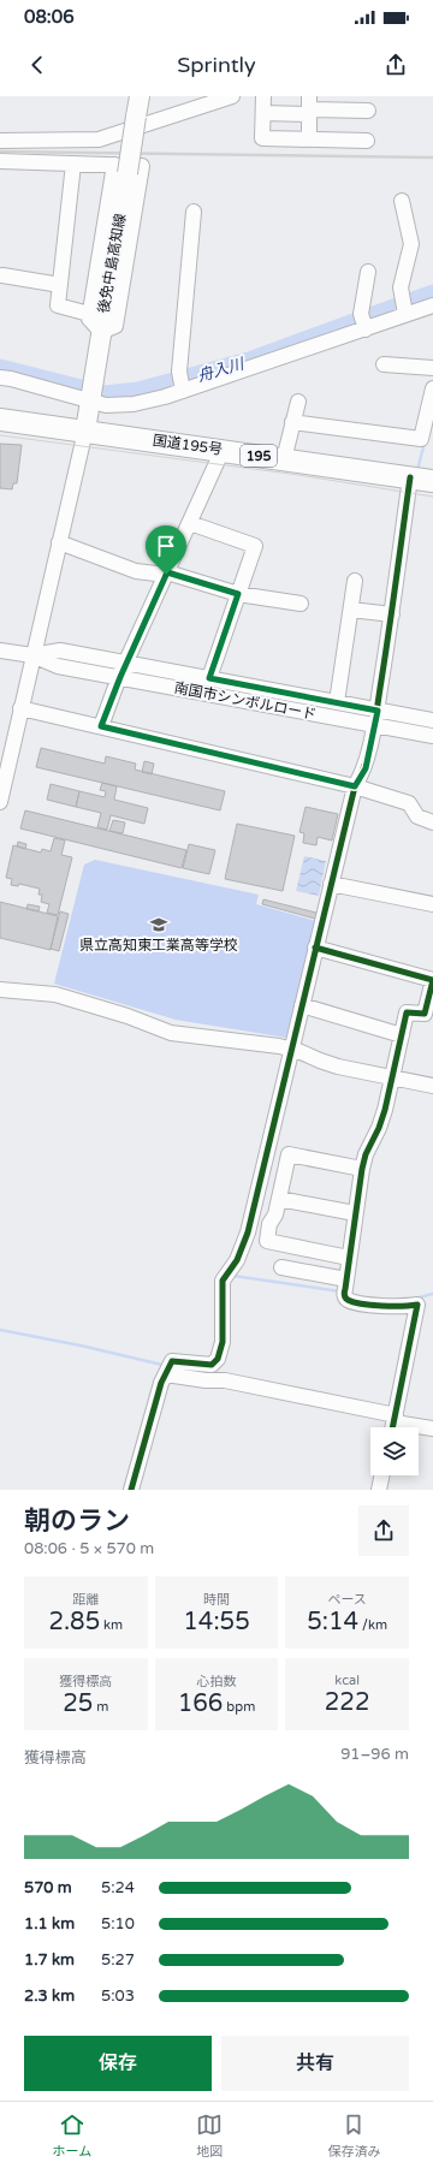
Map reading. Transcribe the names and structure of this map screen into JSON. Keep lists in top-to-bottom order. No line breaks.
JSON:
{"streets":{"highway":["国道195号","195"],"main road":["後免中島高知線"],"street":["南国市シンボルロード"]},"crossings":[["後免中島高知線","国道195号"]],"water":["舟入川"],"places":{"school or university":["県立高知東工業高等学校"]},"page":{"status":"08:06","header":"Sprintly","heading":["朝のラン","08:06 · 5 × 570 m"],"stats":[["距離","2.85 km"],["時間","14:55"],["ペース","5:14 /km"],["獲得標高","25 m"],["心拍数","166 bpm"],["kcal","222"]],"chart":["獲得標高","91–96 m"],"list":[{"name":"570 m","note":"5:24"},{"name":"1.1 km","note":"5:10"},{"name":"1.7 km","note":"5:27"},{"name":"2.3 km","note":"5:03"}],"buttons":["保存","共有"],"tabs":["ホーム","地図","保存済み"]}}
